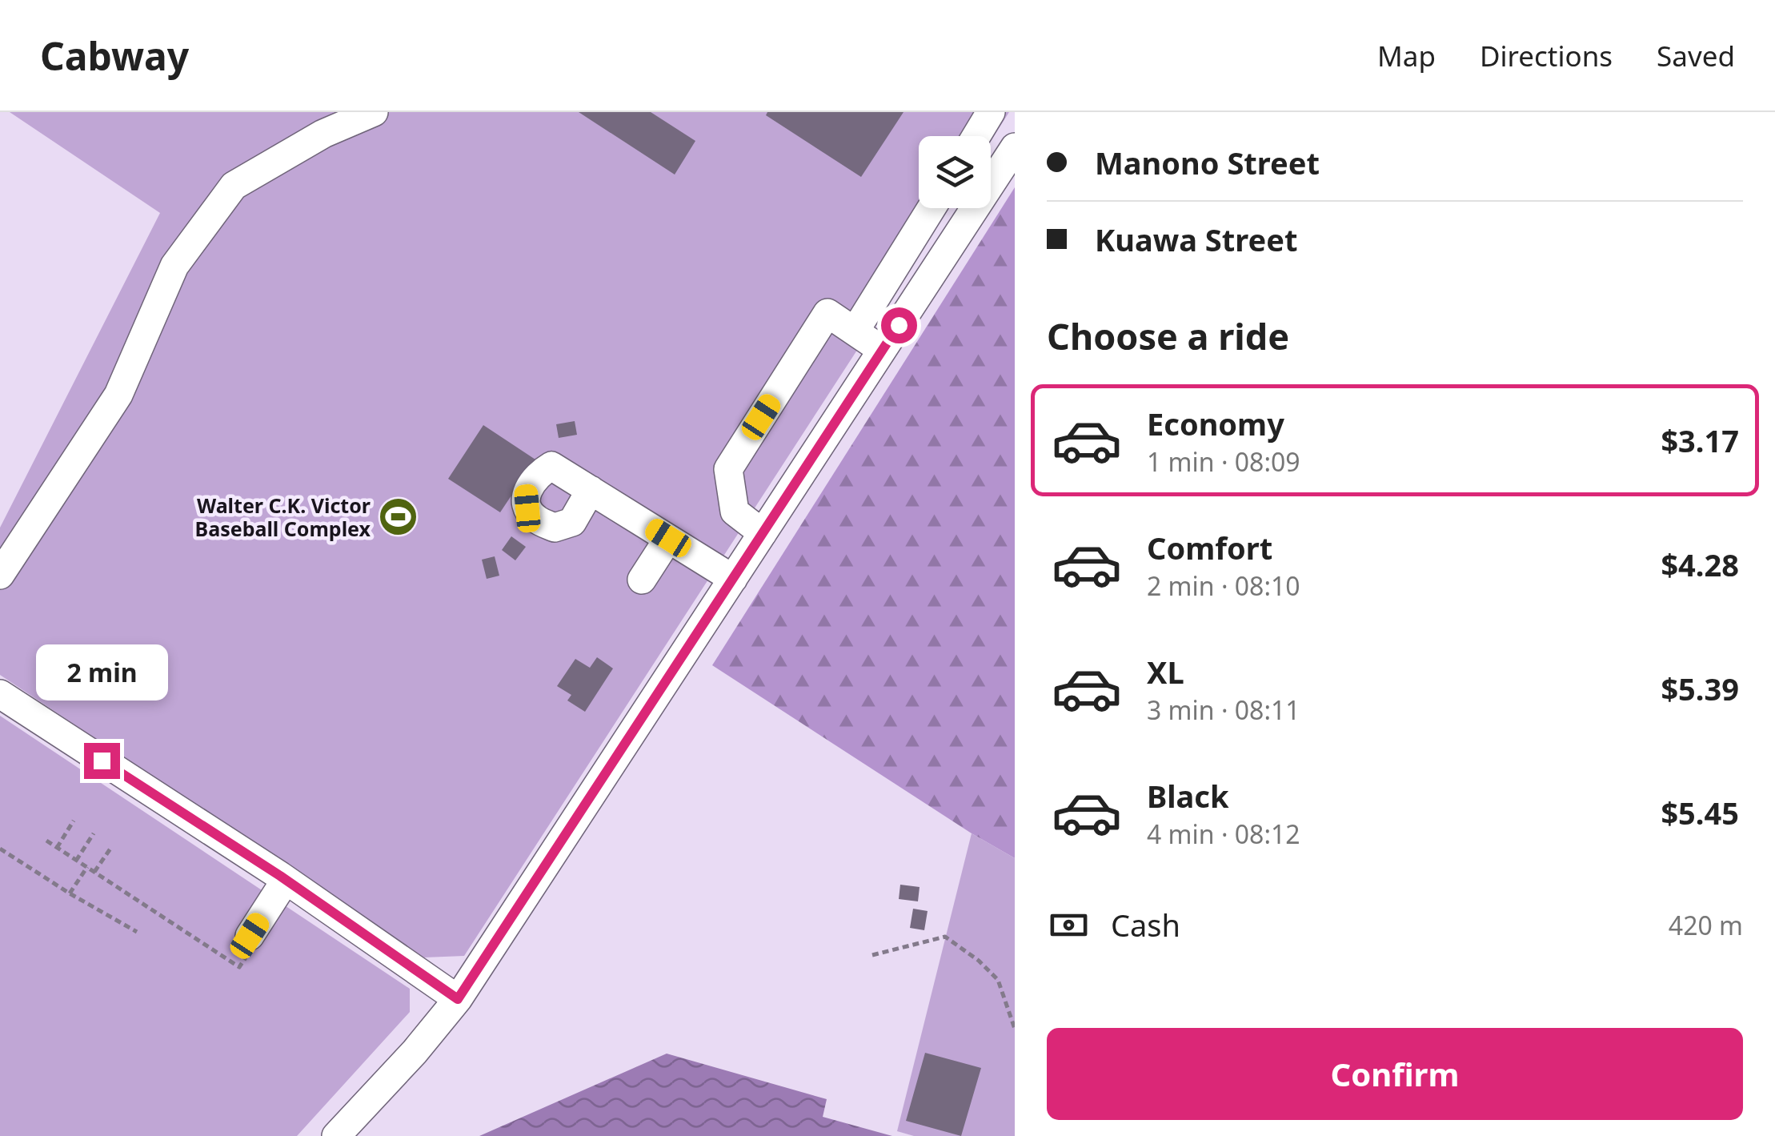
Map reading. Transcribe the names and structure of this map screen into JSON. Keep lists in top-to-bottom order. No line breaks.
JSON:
{"places":{"sports":["Walter C.K. Victor Baseball Complex"]},"page":{"header":"Cabway","nav":["Map","Directions","Saved"],"banner":["Manono Street","Kuawa Street"],"heading":"Choose a ride","list":[{"name":"Economy","note":"1 min · 08:09","value":"$3.17"},{"name":"Comfort","note":"2 min · 08:10","value":"$4.28"},{"name":"XL","note":"3 min · 08:11","value":"$5.39"},{"name":"Black","note":"4 min · 08:12","value":"$5.45"}],"bubble":"2 min","pay":["Cash","420 m"],"buttons":"Confirm"}}
